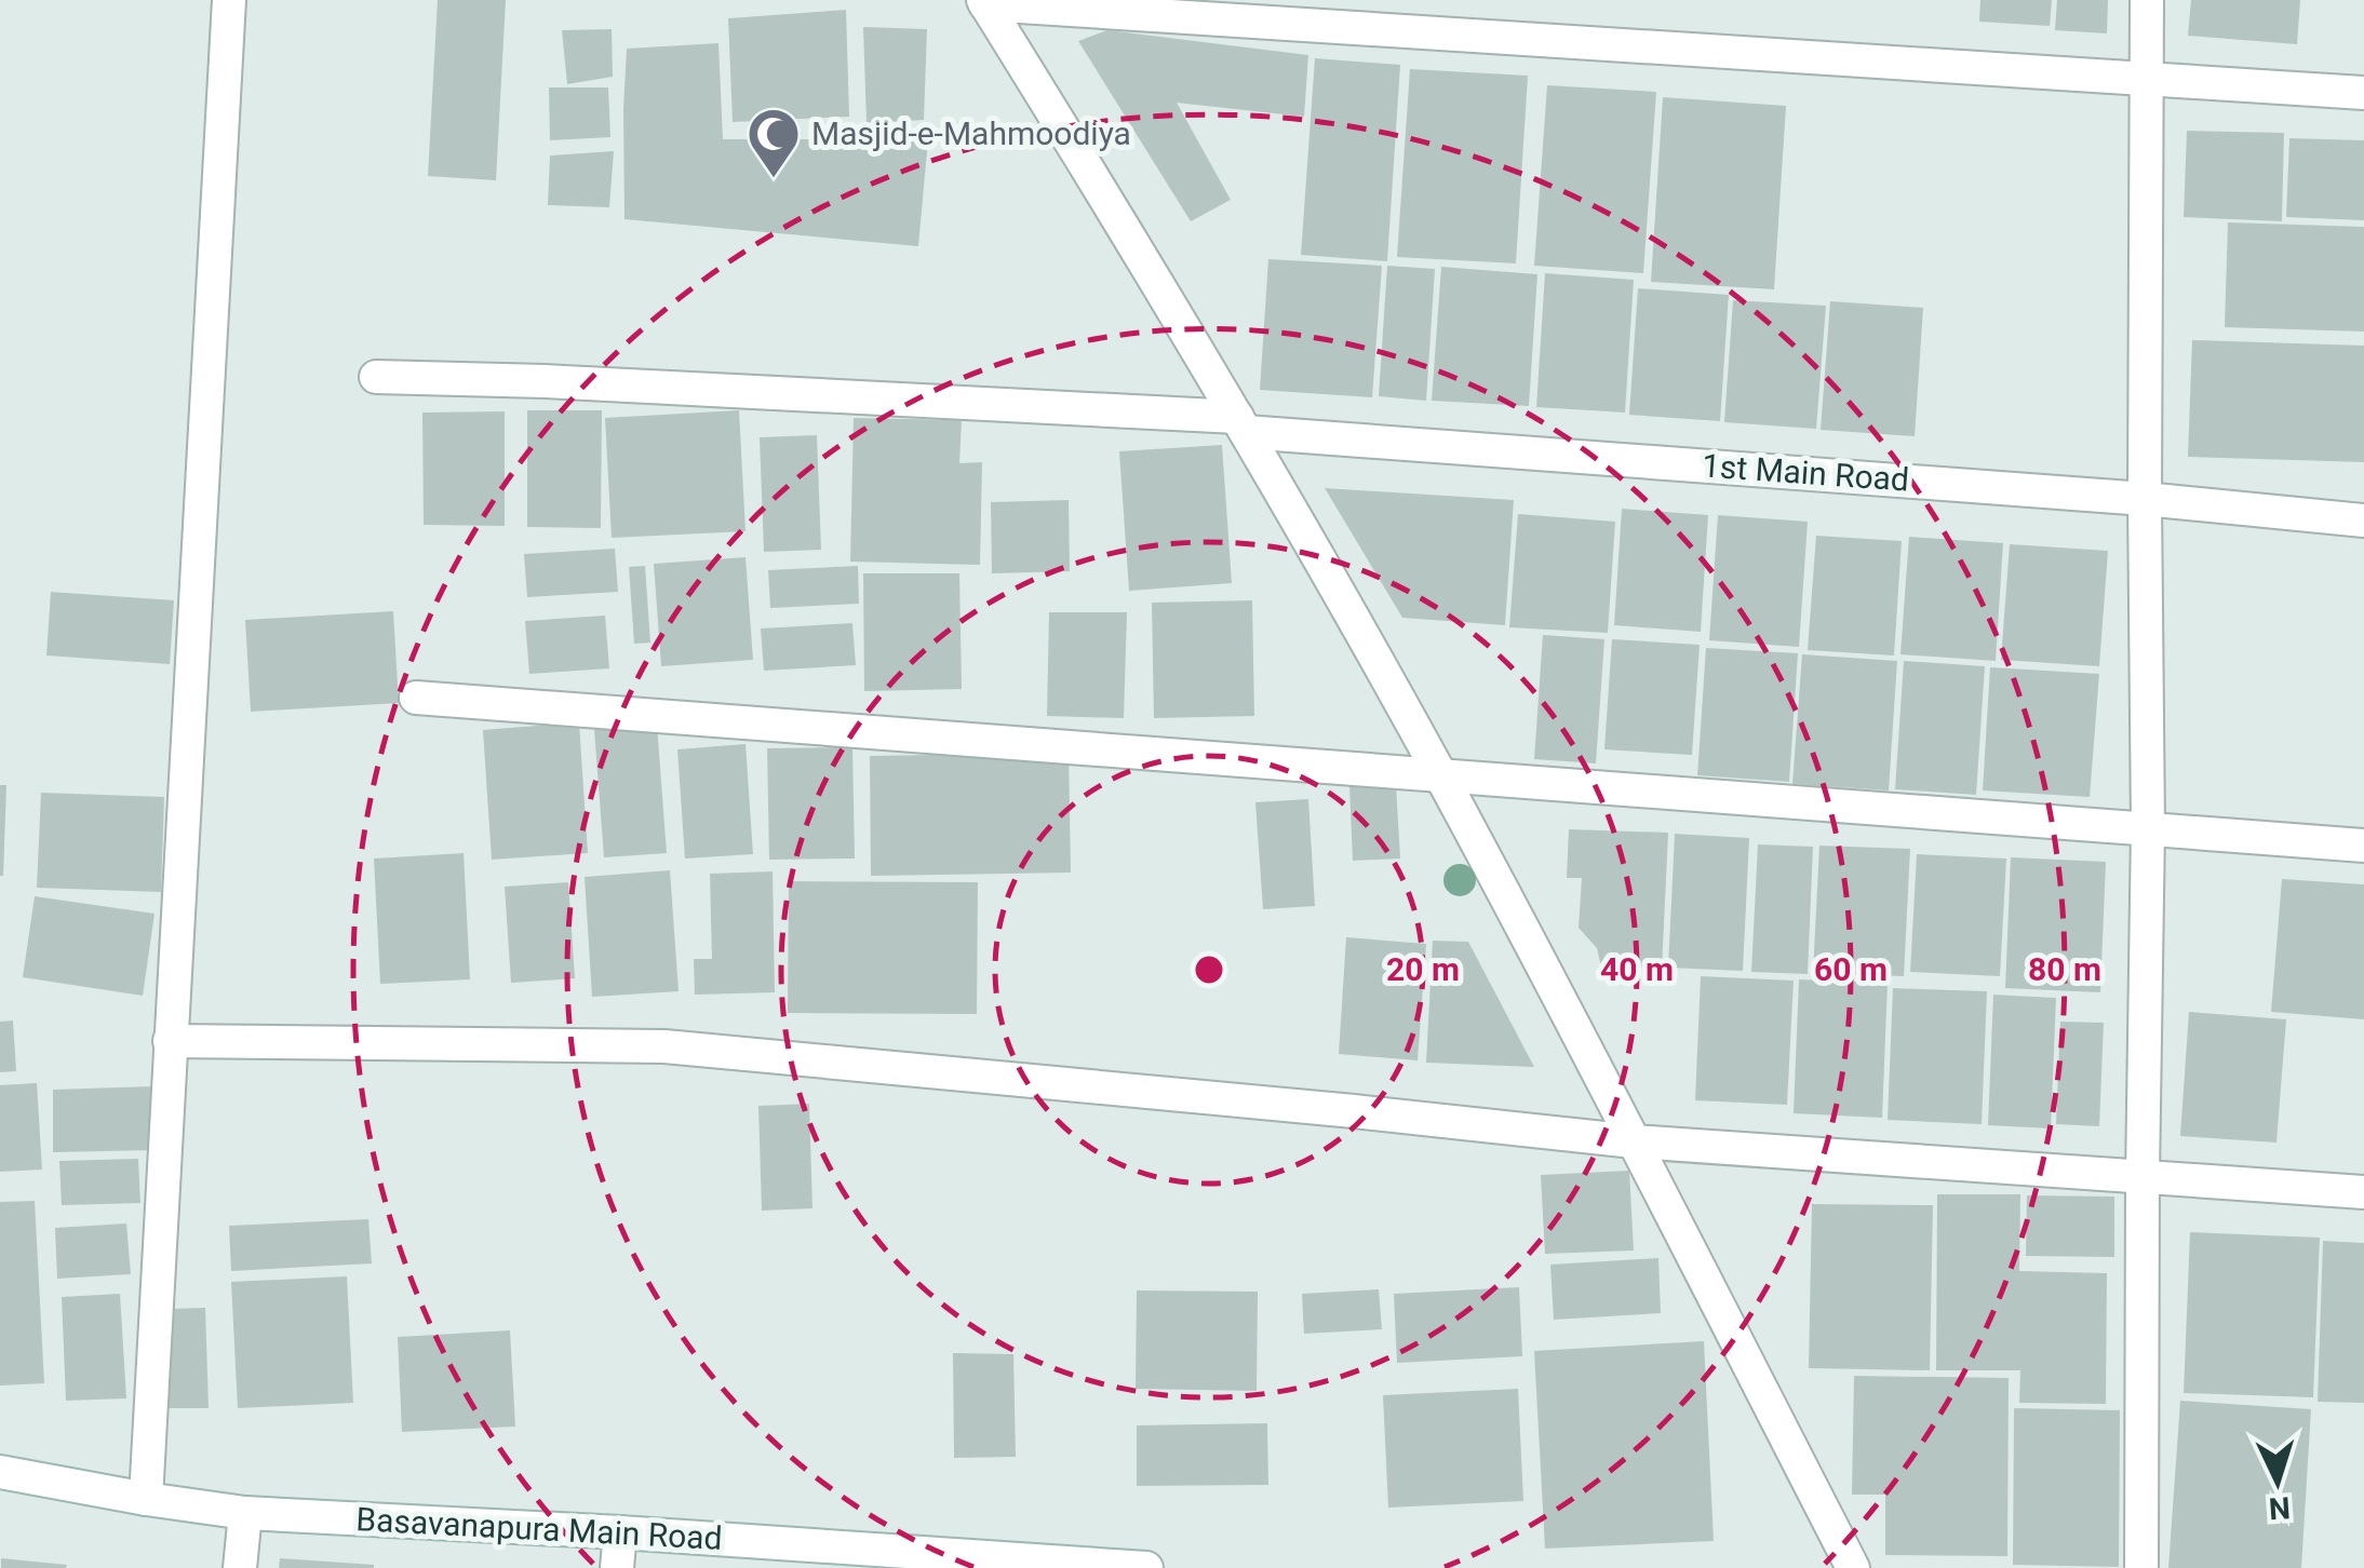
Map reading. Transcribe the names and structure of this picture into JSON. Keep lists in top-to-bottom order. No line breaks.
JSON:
{"streets":{"street":["1st Main Road","Basavanapura Main Road"]},"places":{"mosque":["Masjid-e-Mahmoodiya"]},"north":"bottom","rings":["20 m","40 m","60 m","80 m"]}
